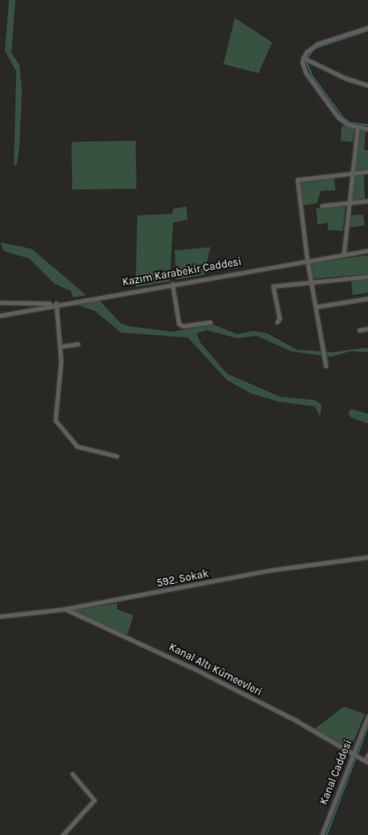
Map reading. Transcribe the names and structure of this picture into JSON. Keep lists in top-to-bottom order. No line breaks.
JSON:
{"streets":{"street":["Kazım Karabekir Caddesi","592. Sokak","Kanal Altı Kümeevleri","Kanal Caddesi"]},"crossings":[["592. Sokak","Kanal Altı Kümeevleri"],["Kanal Altı Kümeevleri","Kanal Caddesi"]]}
